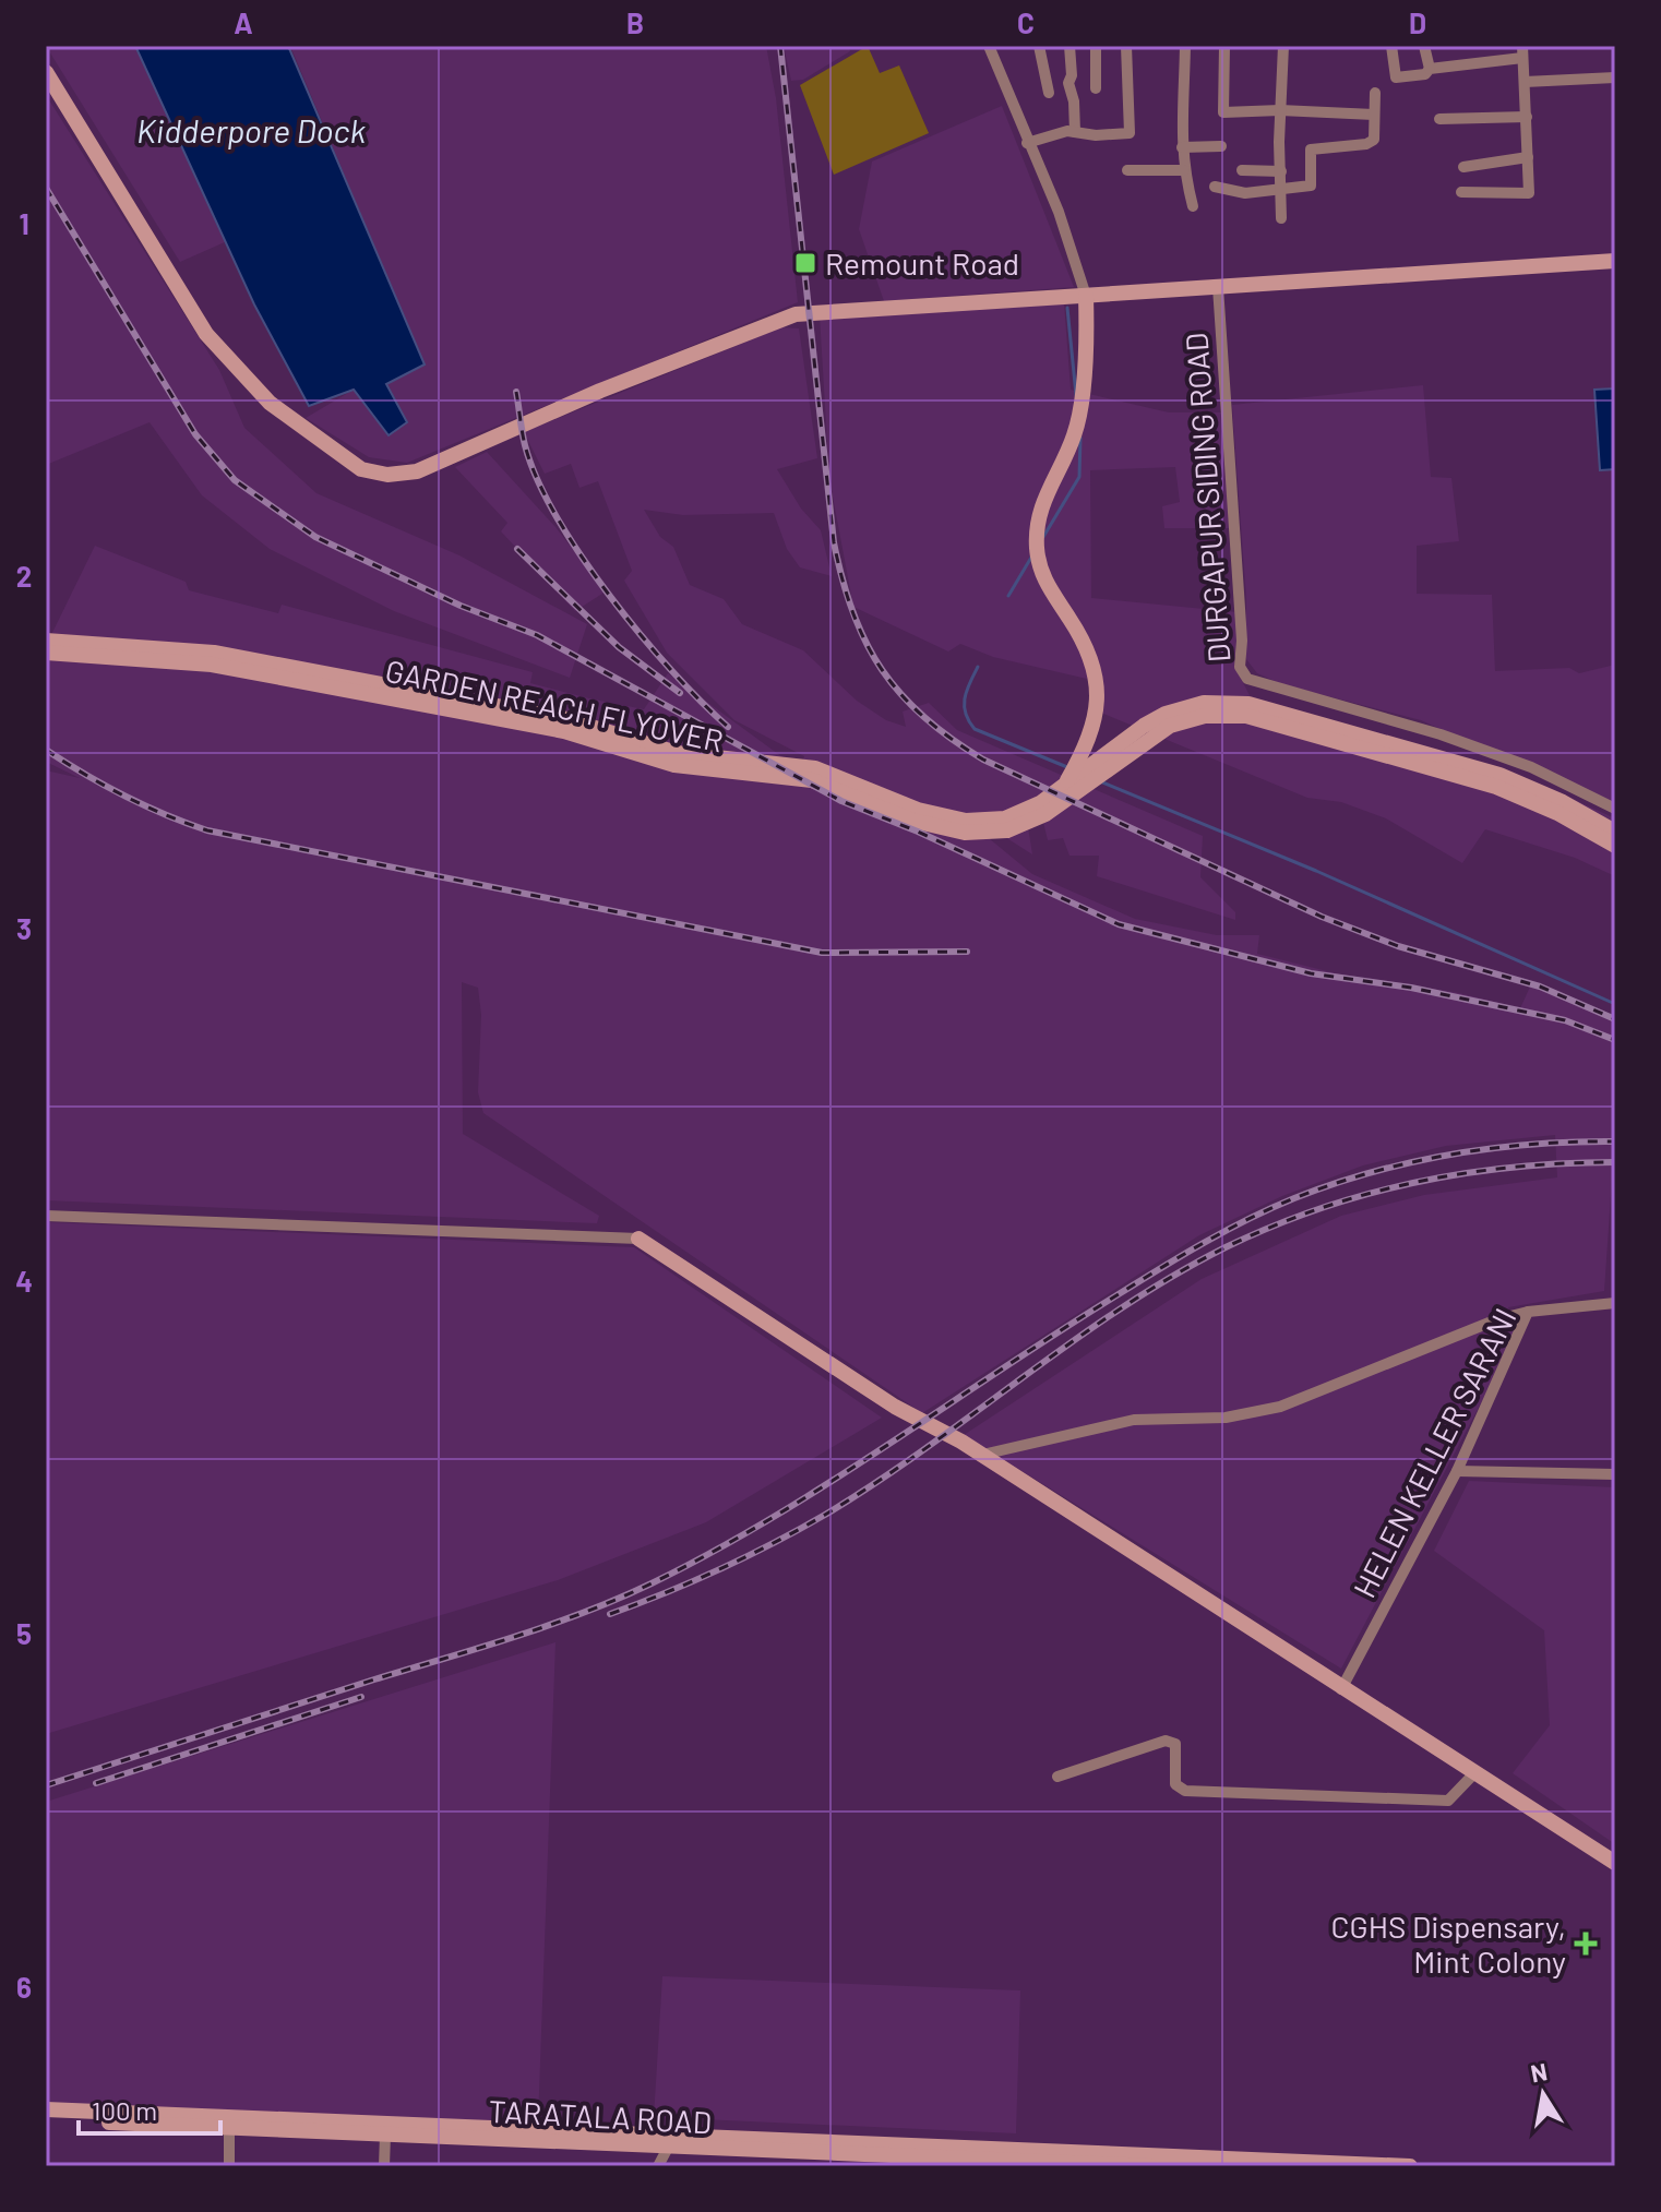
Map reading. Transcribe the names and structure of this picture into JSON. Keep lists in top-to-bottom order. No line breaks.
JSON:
{"streets":{"main road":["GARDEN REACH FLYOVER","TARATALA ROAD"],"street":["DURGAPUR SIDING ROAD","HELEN KELLER SARANI"]},"water":["Kidderpore Dock"],"places":{"transit":["Remount Road"],"health":["CGHS Dispensary, Mint Colony"]},"scale_bar":"100 m","north":"top","grid":{"columns":["A","B","C","D"],"rows":["1","2","3","4","5","6"]}}
